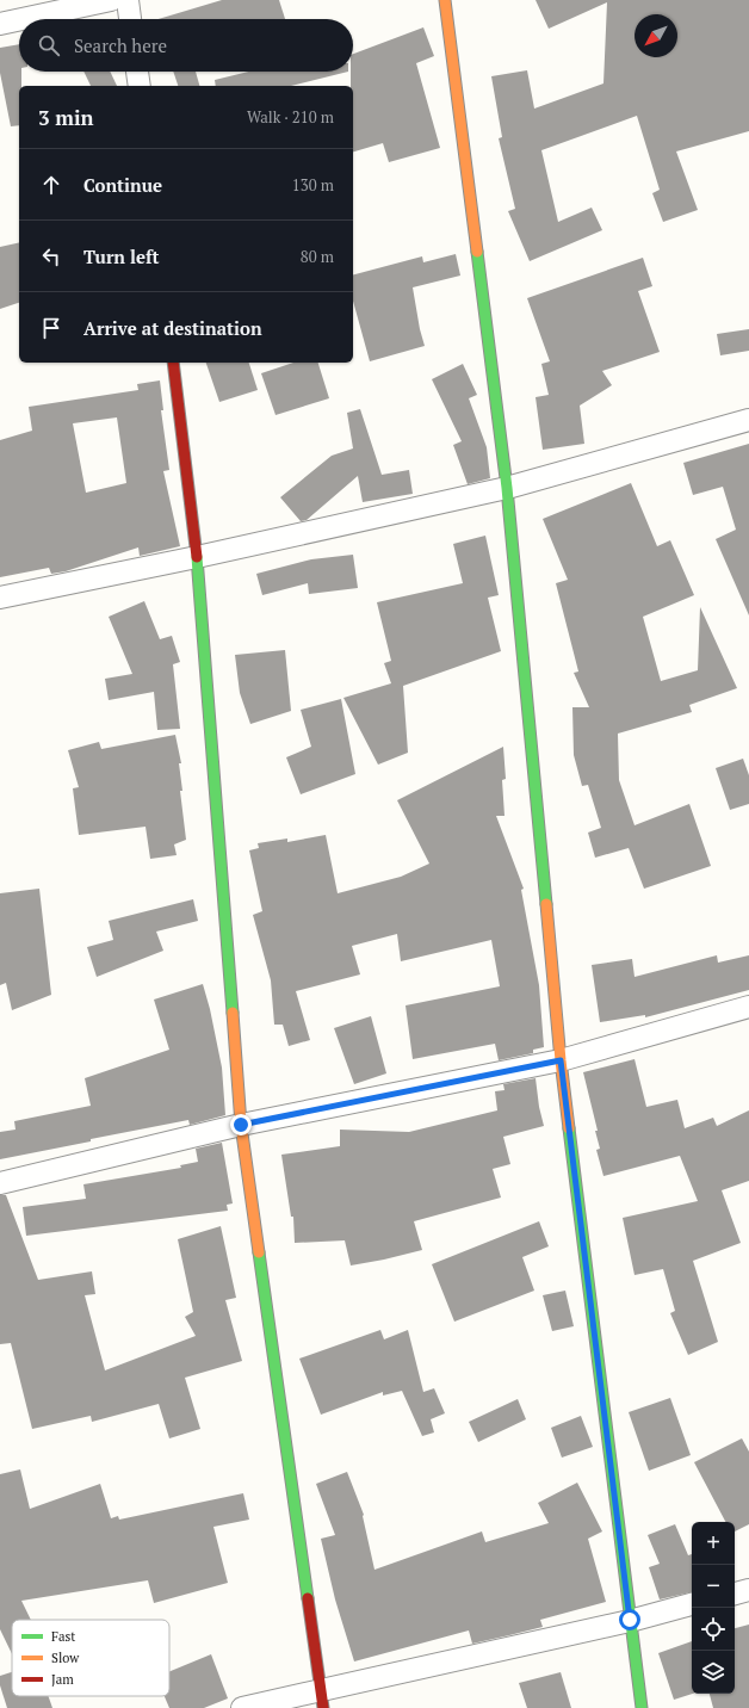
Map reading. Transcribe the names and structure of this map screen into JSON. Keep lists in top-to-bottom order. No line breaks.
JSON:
{"legend":["Fast","Slow","Jam"],"north":"bottom left","page":{"search":"Search here","heading":["3 min","Walk · 210 m"],"list":[["Continue","130 m"],["Turn left","80 m"],"Arrive at destination"],"map_buttons":["+","−"]}}
